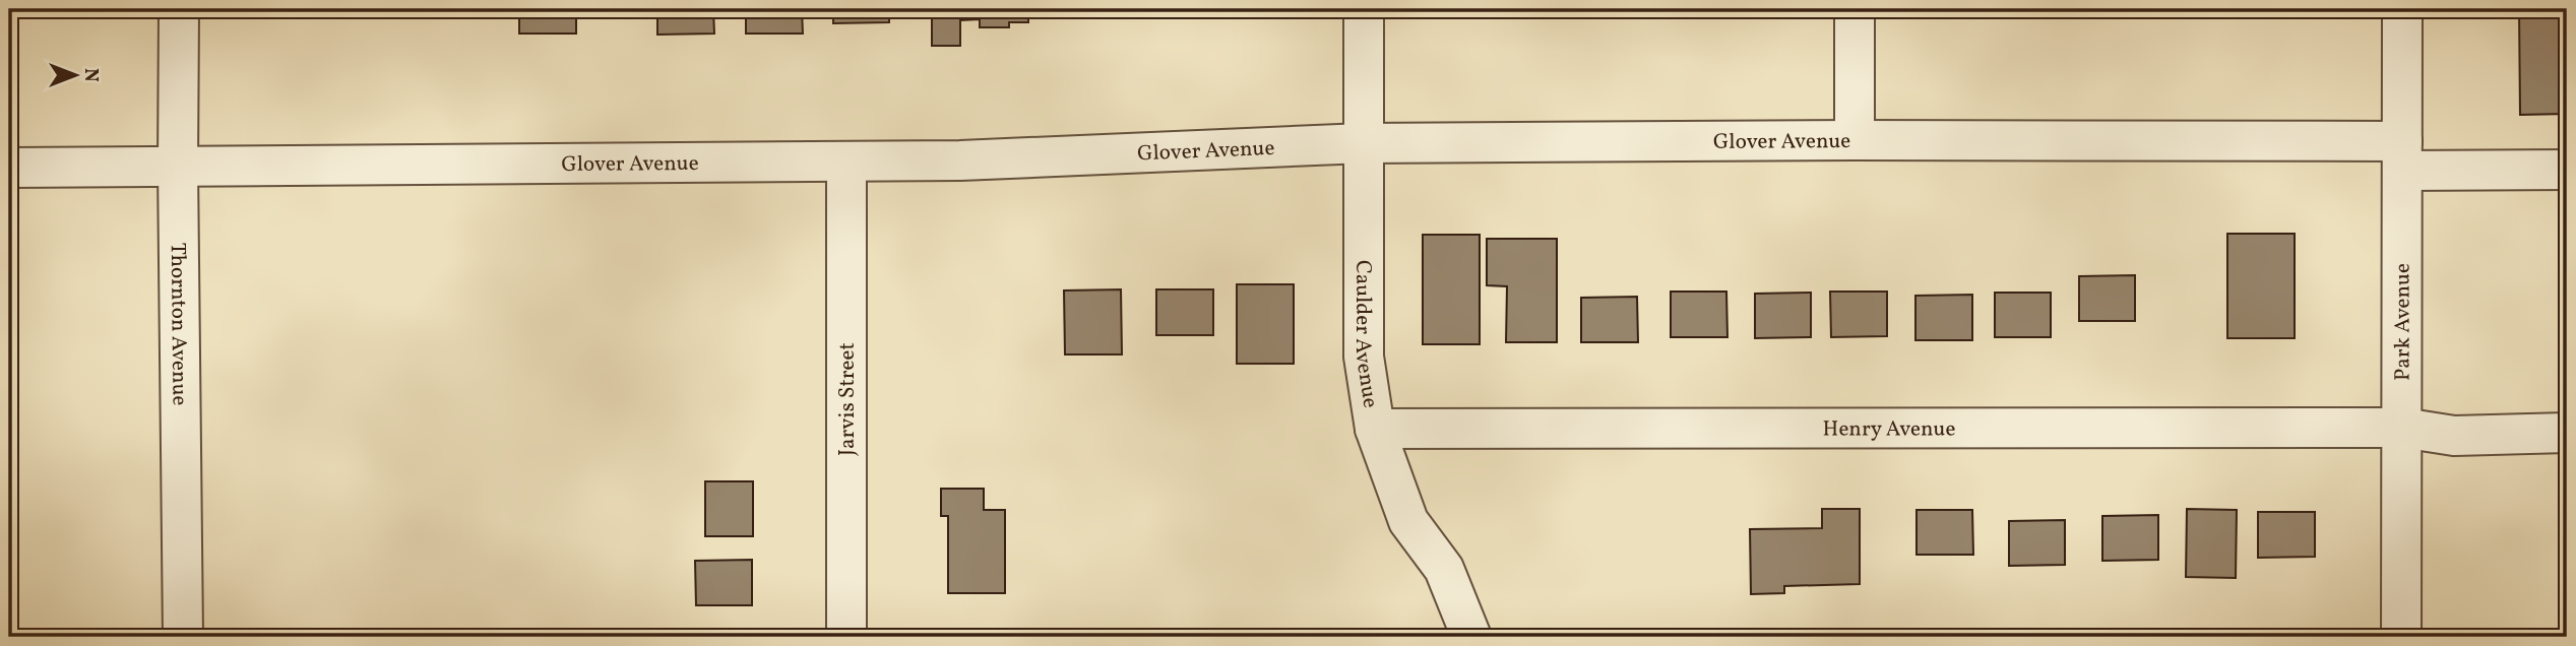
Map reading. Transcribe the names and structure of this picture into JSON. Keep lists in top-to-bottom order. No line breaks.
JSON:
{"streets":{"street":["Glover Avenue","Thornton Avenue","Park Avenue","Caulder Avenue","Jarvis Street","Henry Avenue"]},"crossings":[["Glover Avenue","Thornton Avenue"],["Glover Avenue","Park Avenue"],["Glover Avenue","Caulder Avenue"],["Glover Avenue","Jarvis Street"],["Park Avenue","Henry Avenue"],["Caulder Avenue","Henry Avenue"]],"north":"right"}
